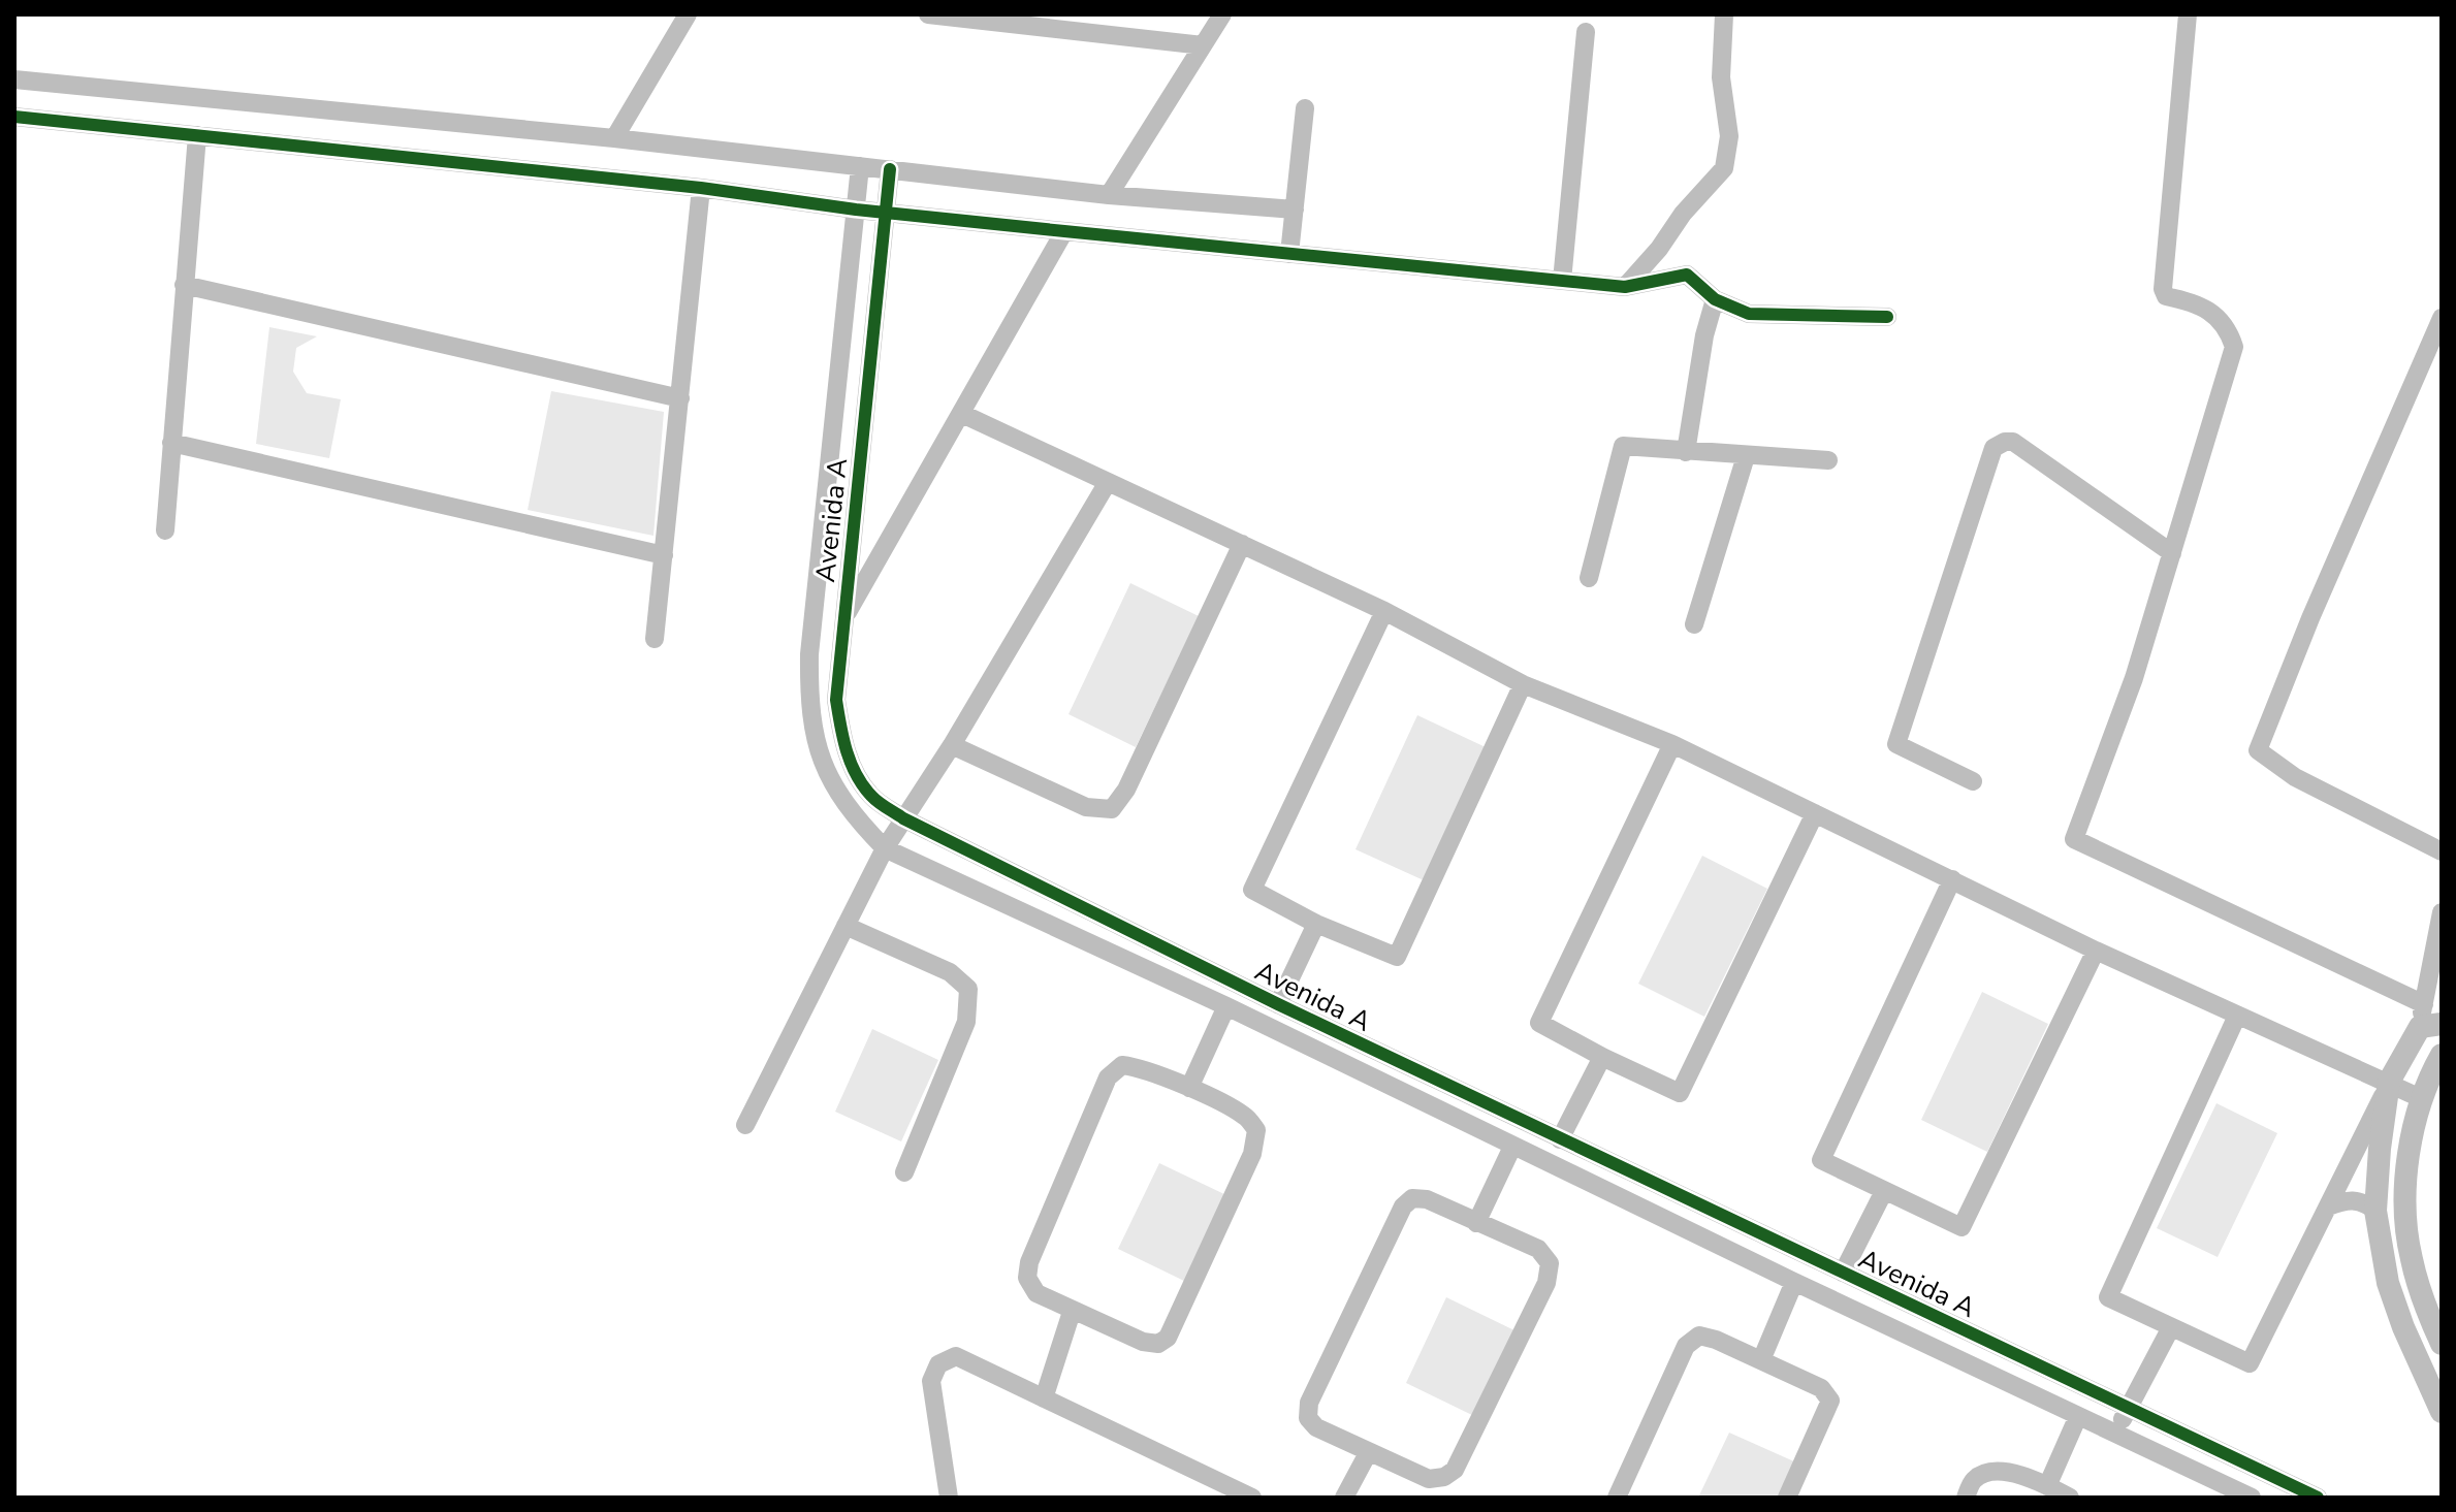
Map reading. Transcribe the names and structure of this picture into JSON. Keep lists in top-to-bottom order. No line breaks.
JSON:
{"streets":{"street":["Avenida A"]}}
